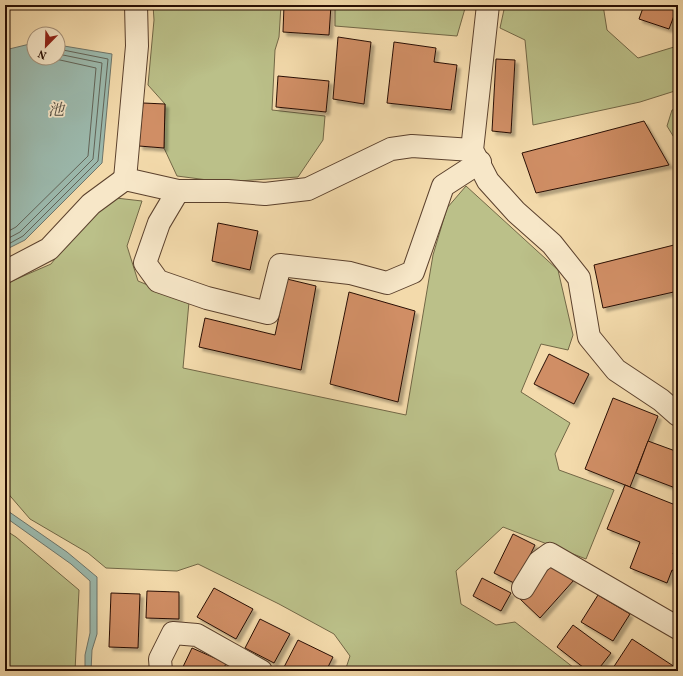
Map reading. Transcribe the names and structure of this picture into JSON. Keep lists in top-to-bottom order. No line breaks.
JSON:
{"water":["池"],"north":"bottom left"}
